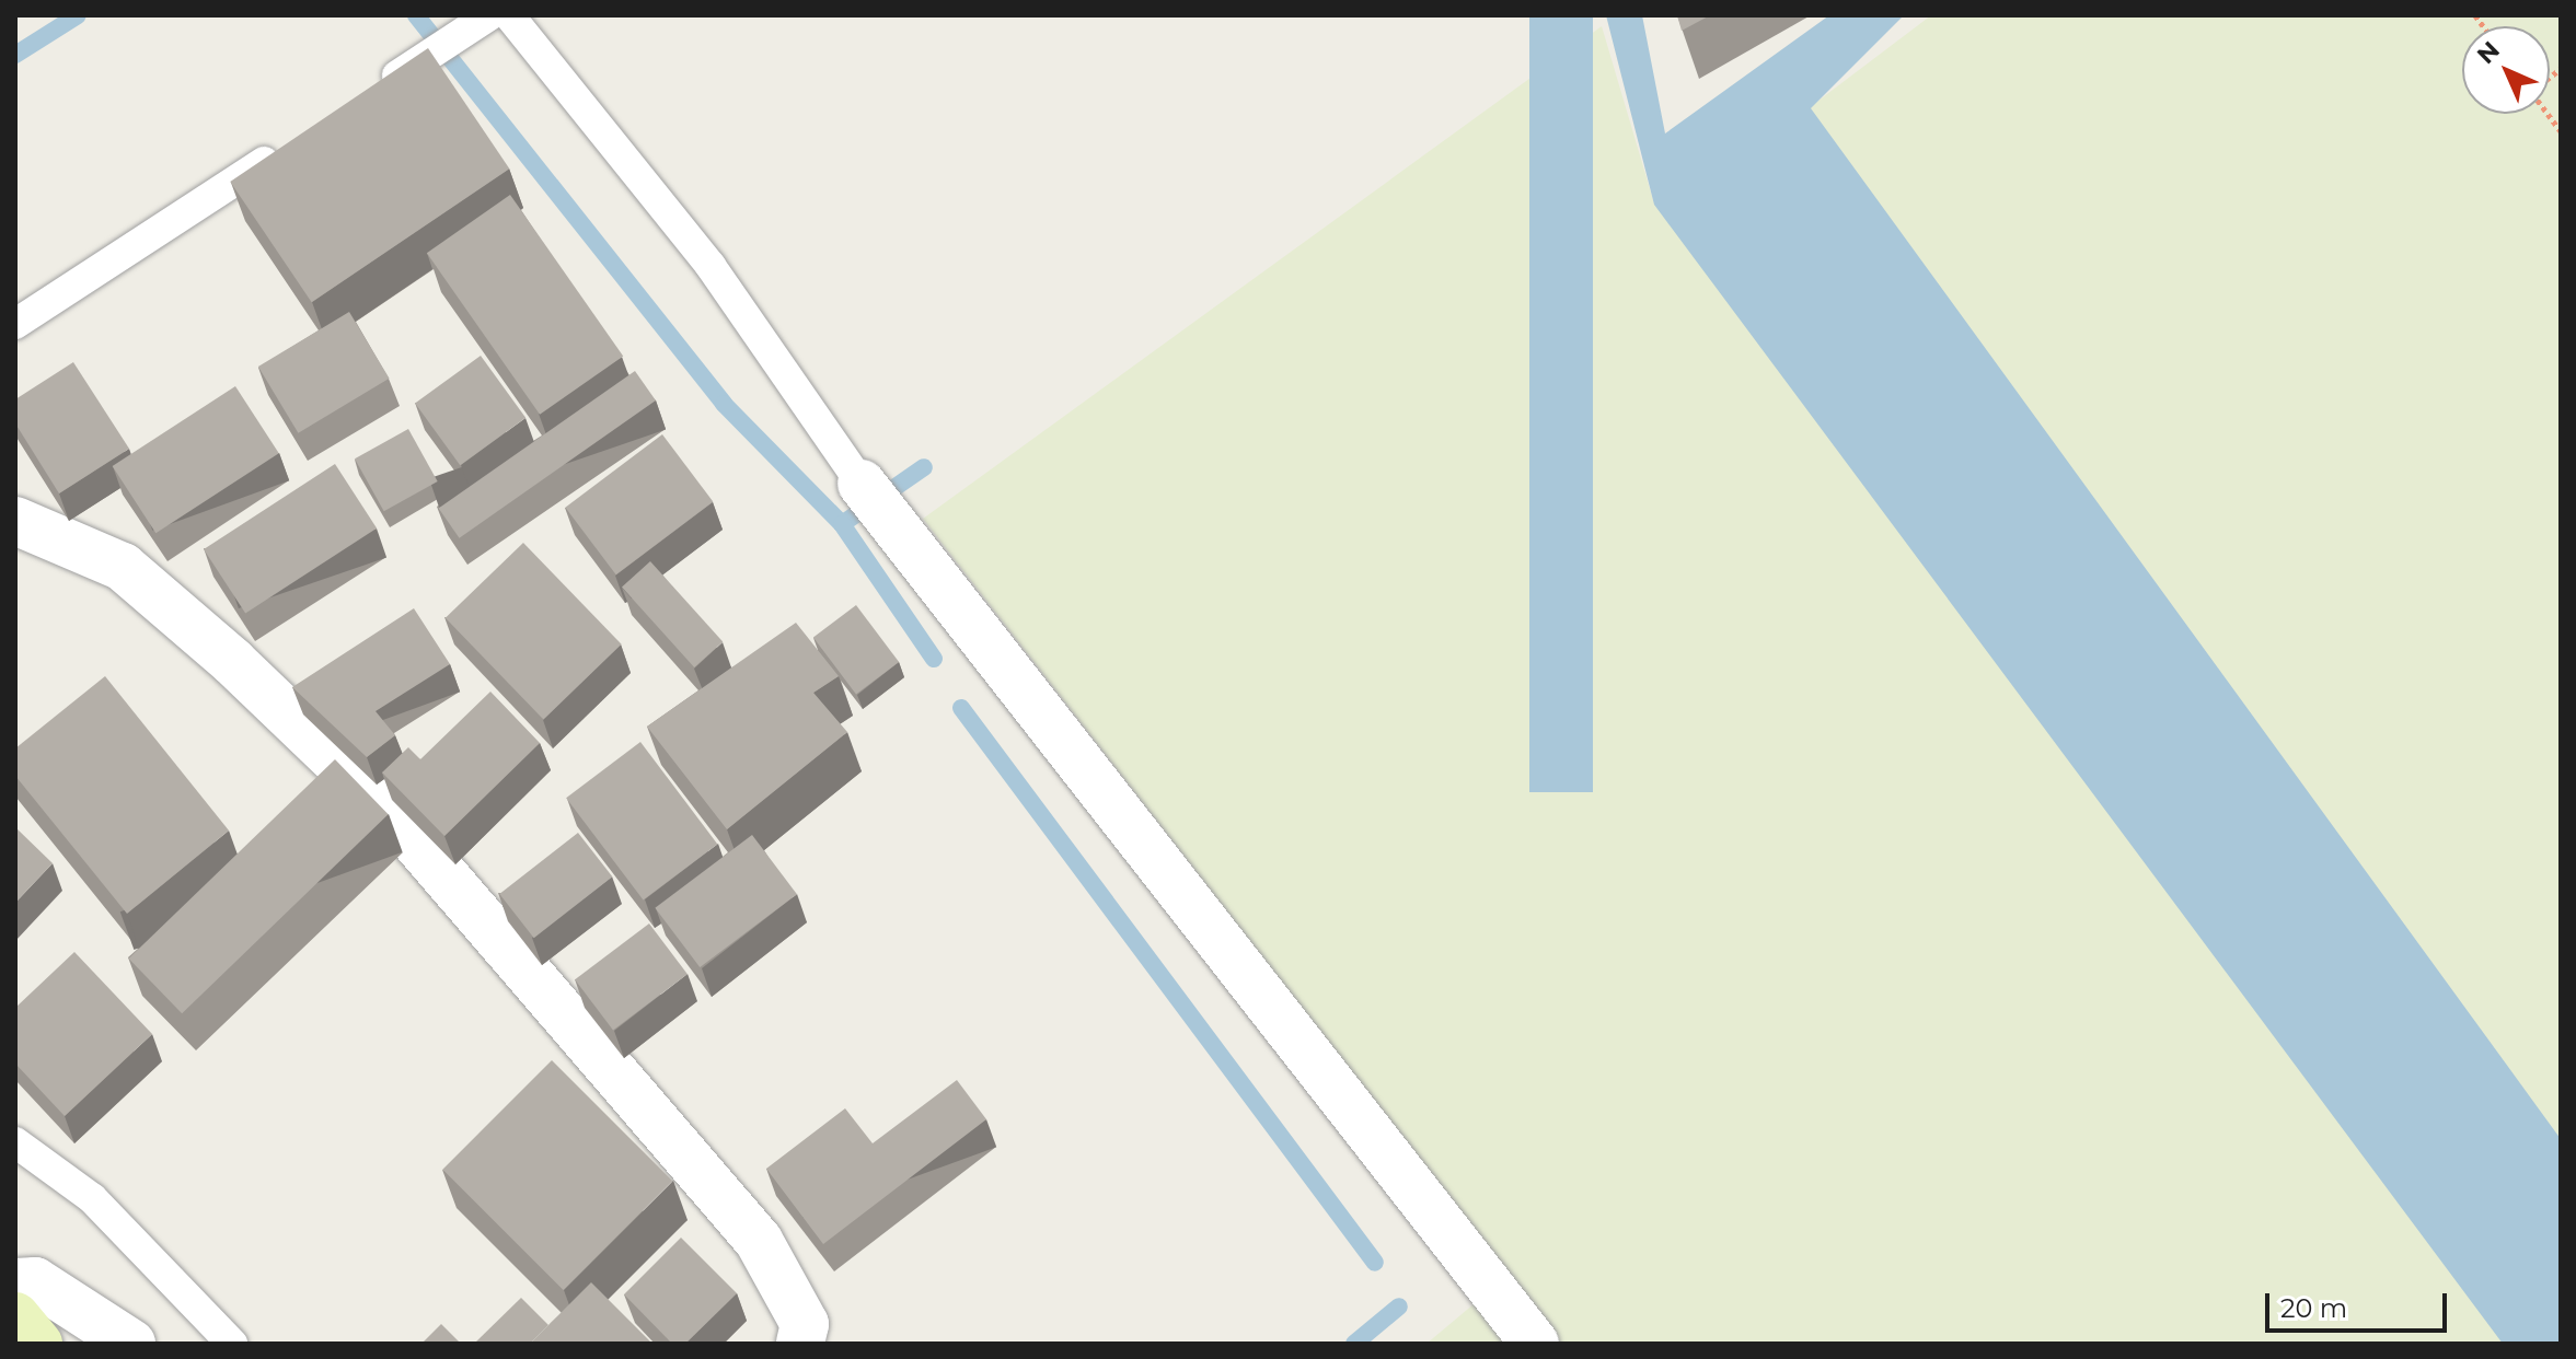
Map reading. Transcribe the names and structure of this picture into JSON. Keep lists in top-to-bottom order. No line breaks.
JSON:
{"scale_bar":"20 m","north":"top left"}
